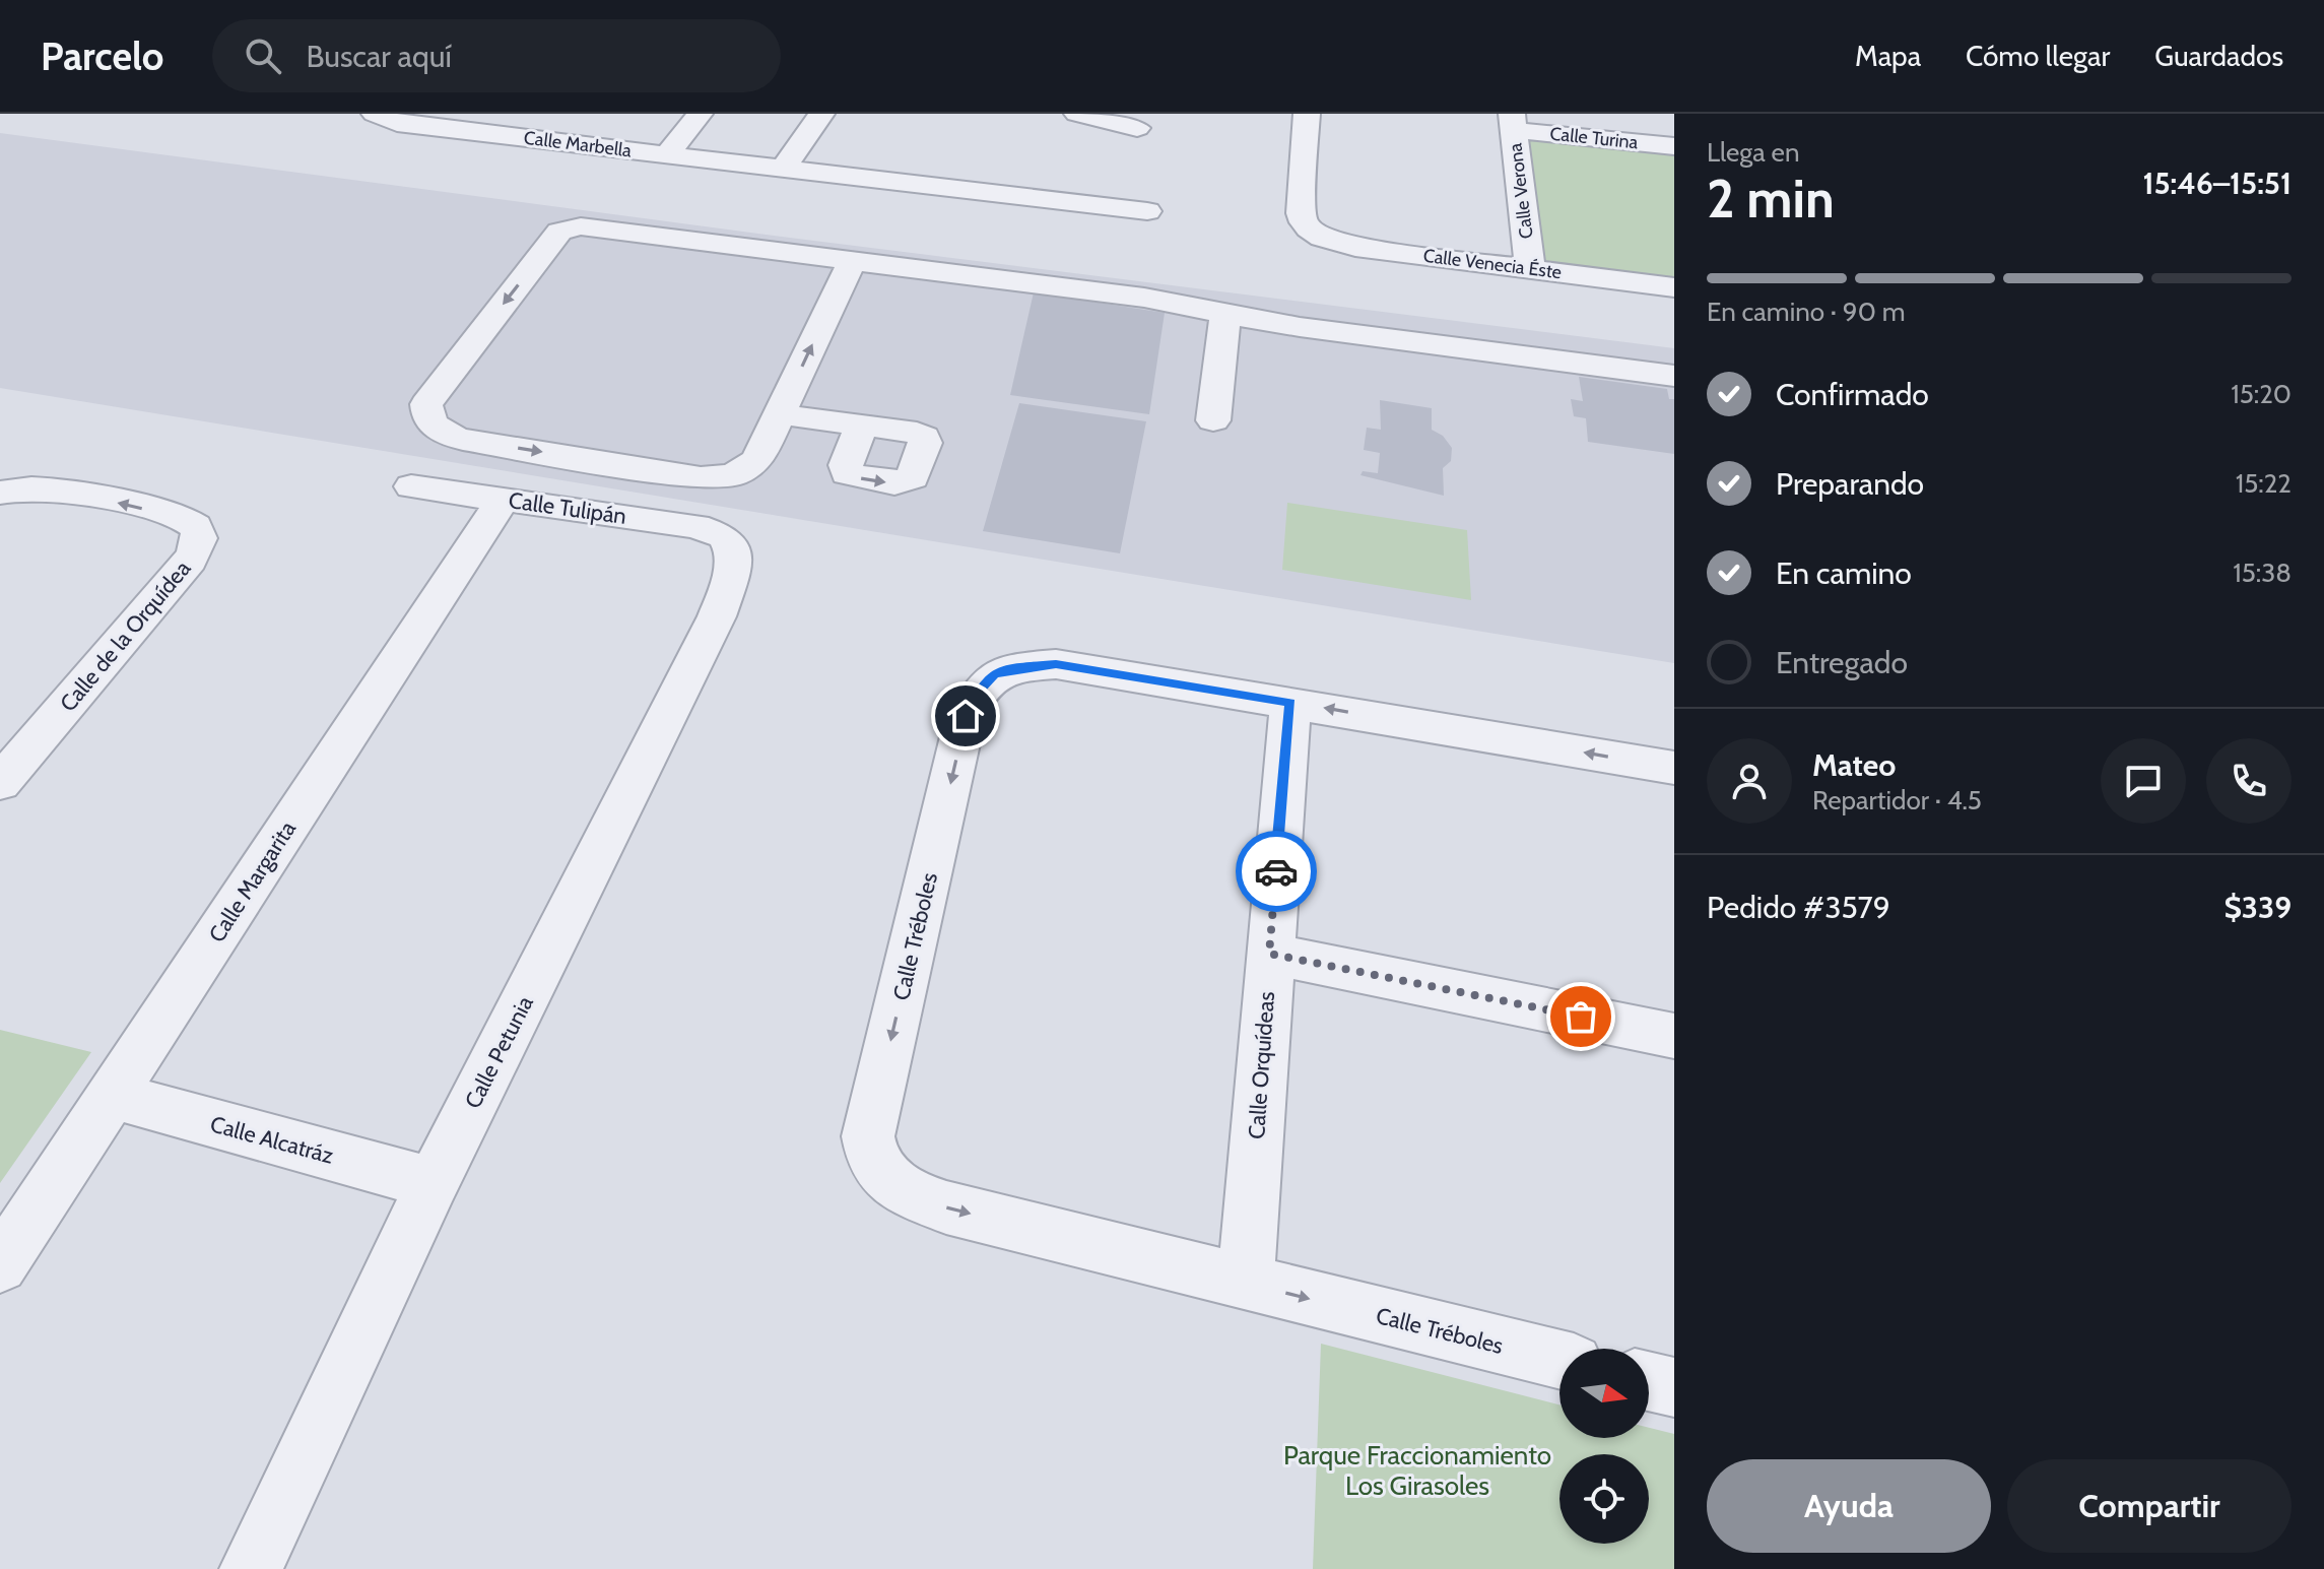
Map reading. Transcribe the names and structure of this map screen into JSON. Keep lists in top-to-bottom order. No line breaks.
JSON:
{"streets":{"street":["Calle Turina","Calle Marbella","Calle Verona","Calle Venecia Éste","Calle Tulipán","Calle de la Orquídea","Calle Margarita","Calle Tréboles","Calle Petunia","Calle Orquídeas","Calle Alcatráz"]},"crossings":[["Calle Turina","Calle Verona"],["Calle Verona","Calle Venecia Éste"],["Calle Tulipán","Calle Margarita"],["Calle Tulipán","Calle Petunia"],["Calle Margarita","Calle Alcatráz"],["Calle Tréboles","Calle Orquídeas"],["Calle Petunia","Calle Alcatráz"]],"parks":["Parque Fraccionamiento Los Girasoles"],"north":"right","page":{"header":"Parcelo","search":"Buscar aquí","nav":["Mapa","Cómo llegar","Guardados"],"heading":["2 min","Llega en","15:46–15:51"],"panel":["Mateo","Repartidor · 4.5","Pedido #3579","$339"],"bar":"En camino · 90 m","list":[["Confirmado","15:20"],["Preparando","15:22"],["En camino","15:38"],"Entregado"],"buttons":["Ayuda","Compartir"]}}
